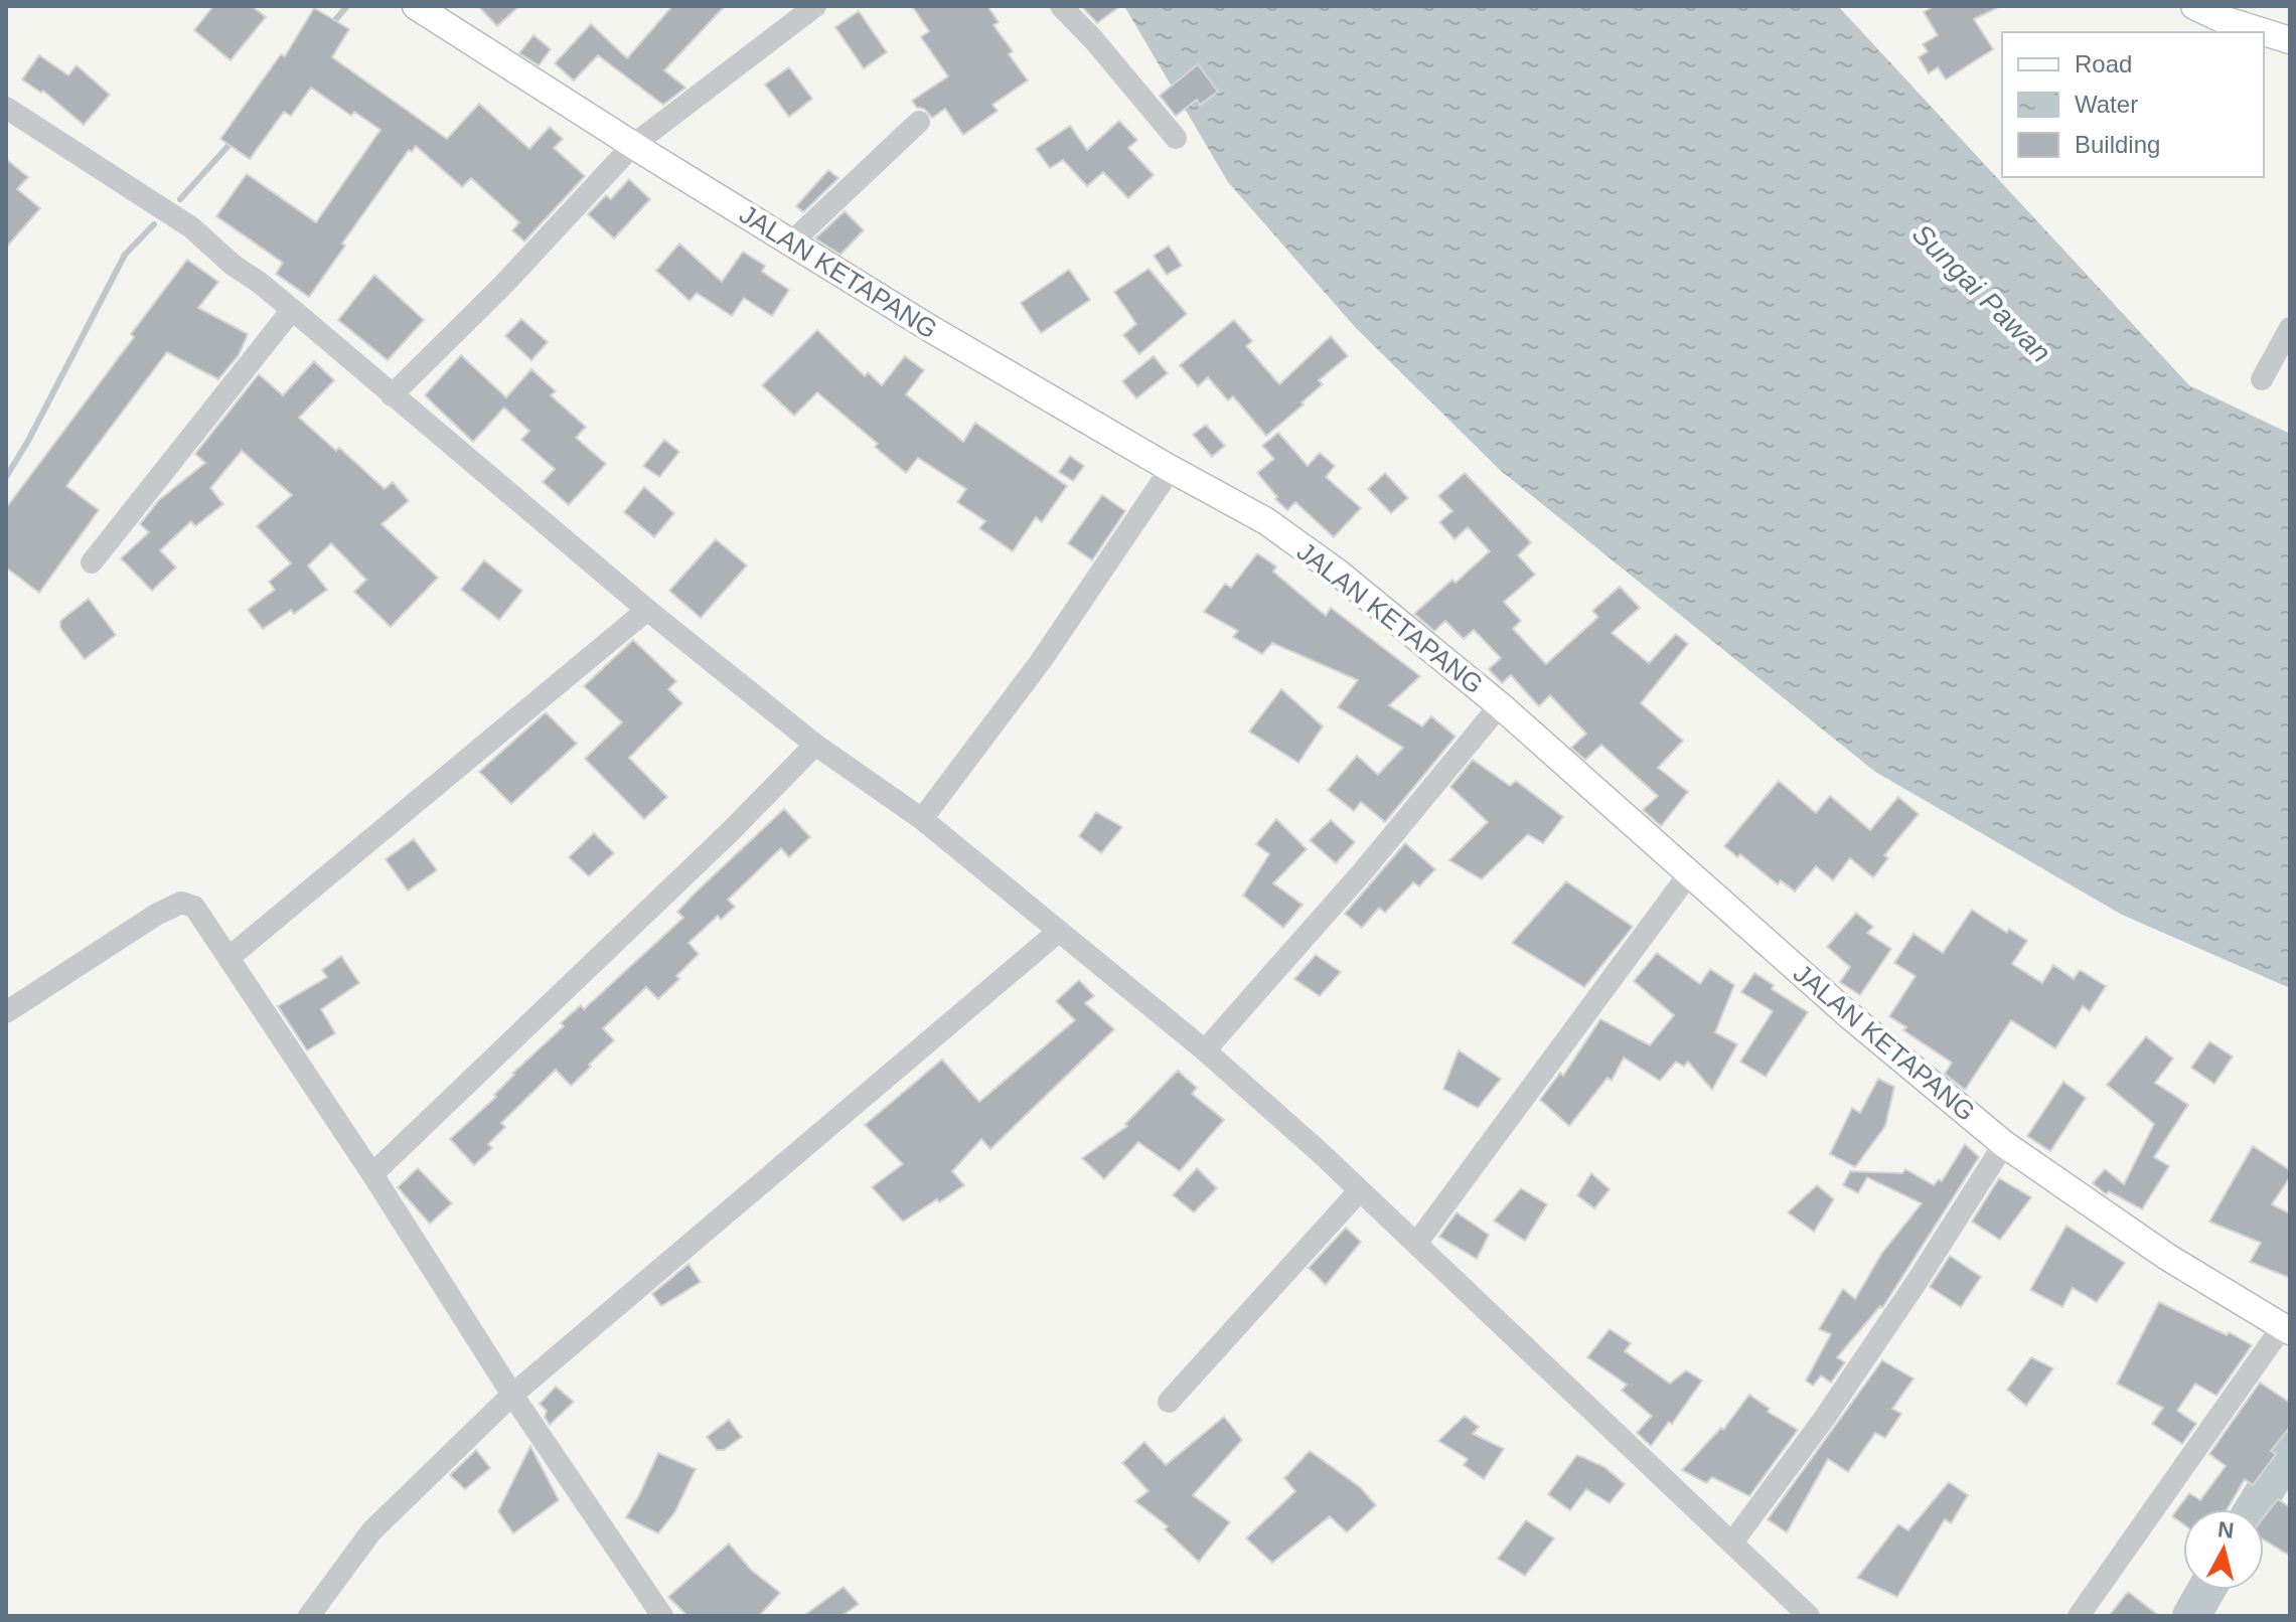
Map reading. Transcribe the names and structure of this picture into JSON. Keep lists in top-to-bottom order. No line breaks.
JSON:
{"streets":{"main road":["JALAN KETAPANG"]},"water":["Sungai Pawan"],"legend":["Road","Water","Building"],"north":"top"}
